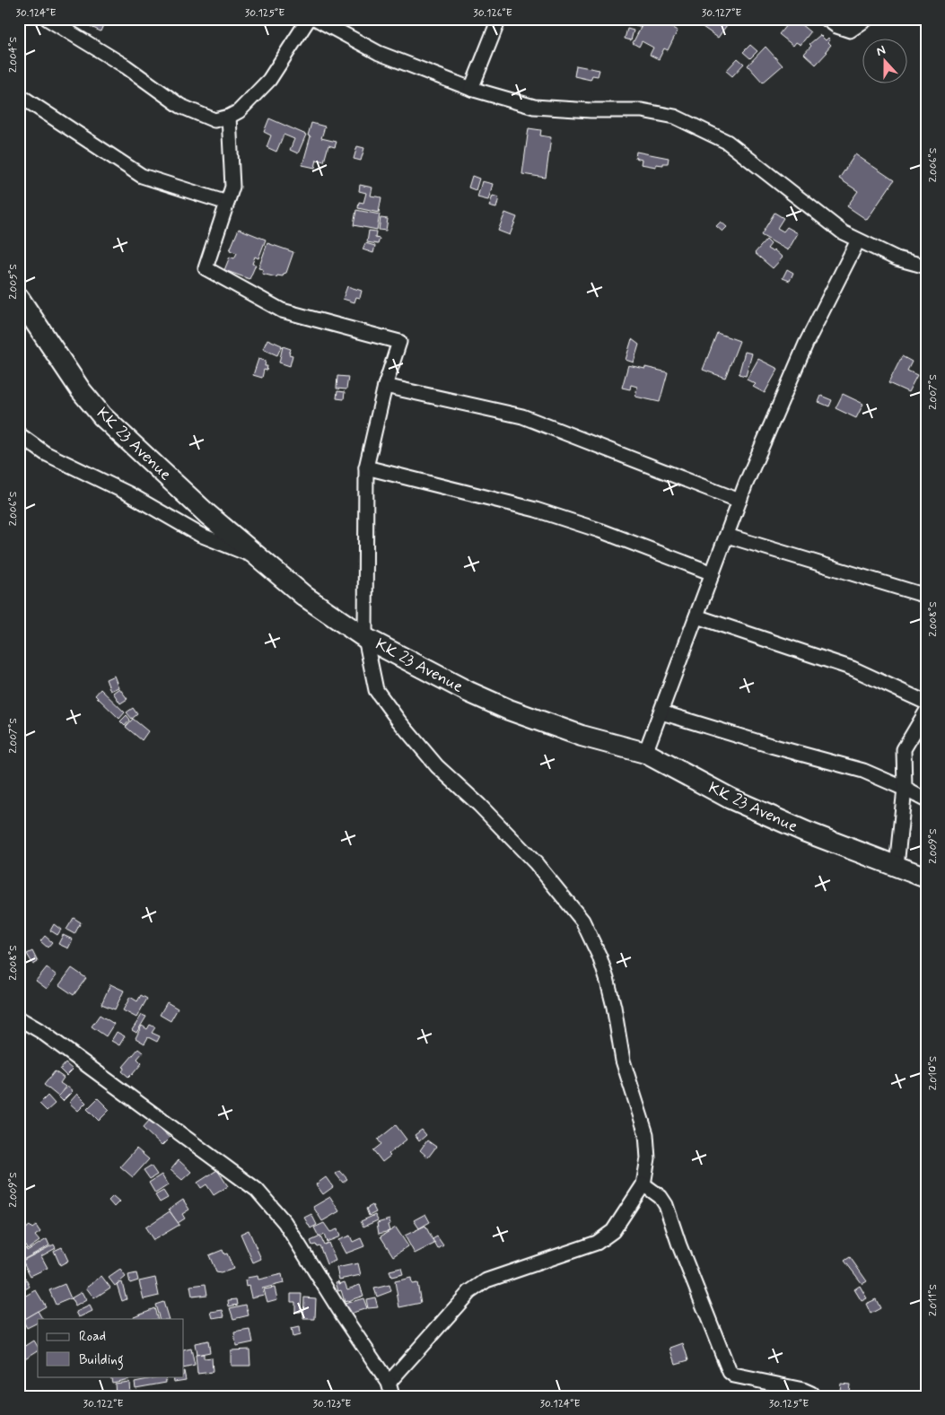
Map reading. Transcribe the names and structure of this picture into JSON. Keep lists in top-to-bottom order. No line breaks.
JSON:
{"streets":{"main road":["KK 23 Avenue"]},"legend":["Road","Building"],"north":"top","coordinates":["30.124°E","30.125°E","30.126°E","30.127°E","2.004°S","2.006°S","2.005°S","2.007°S","2.008°S","2.009°S","2.010°S","2.011°S","30.122°E","30.123°E"]}
